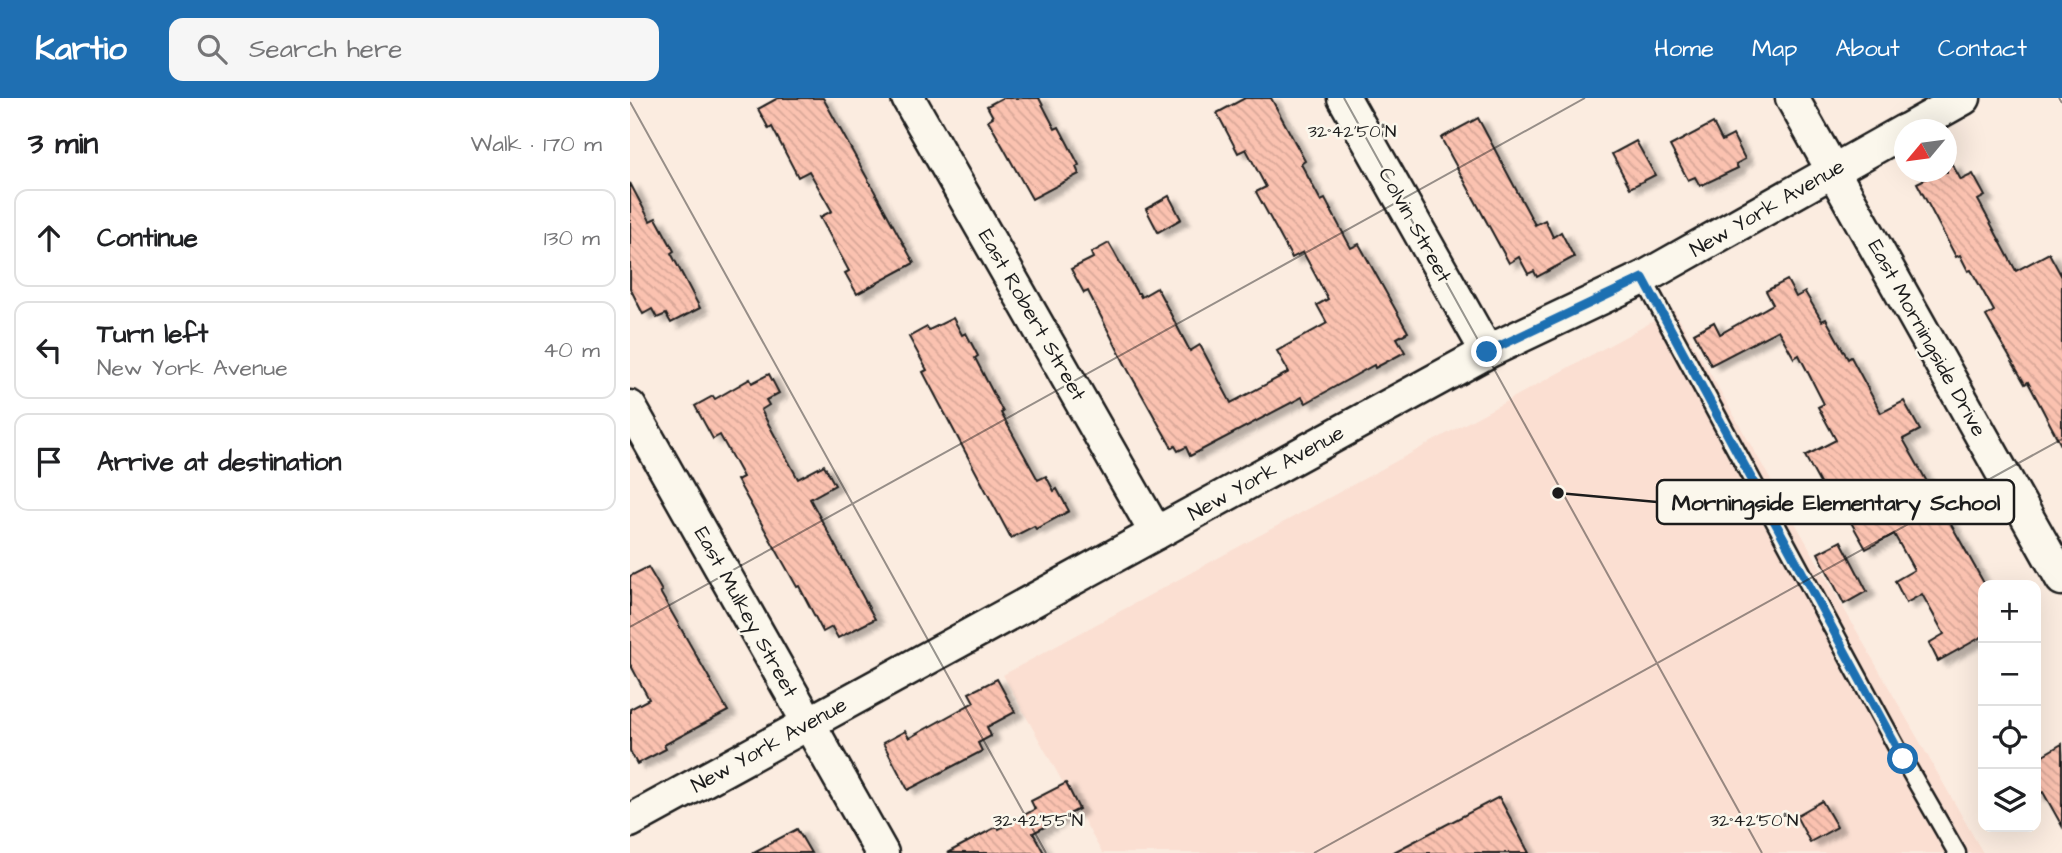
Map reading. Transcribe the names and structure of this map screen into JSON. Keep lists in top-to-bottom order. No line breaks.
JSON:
{"streets":{"street":["New York Avenue","Colvin Street","East Robert Street","East Morningside Drive","East Mulkey Street"]},"crossings":[["New York Avenue","Colvin Street"],["New York Avenue","East Robert Street"],["New York Avenue","East Morningside Drive"],["New York Avenue","East Mulkey Street"]],"places":["Morningside Elementary School"],"north":"bottom left","page":{"header":"Kartio","search":"Search here","nav":["Home","Map","About","Contact"],"heading":["3 min","Walk · 170 m"],"list":[["Continue","130 m"],["Turn left","New York Avenue","40 m"],"Arrive at destination"],"map_buttons":["+","−"]},"coordinates":["32°42'50\"N","32°42'55\"N"]}
